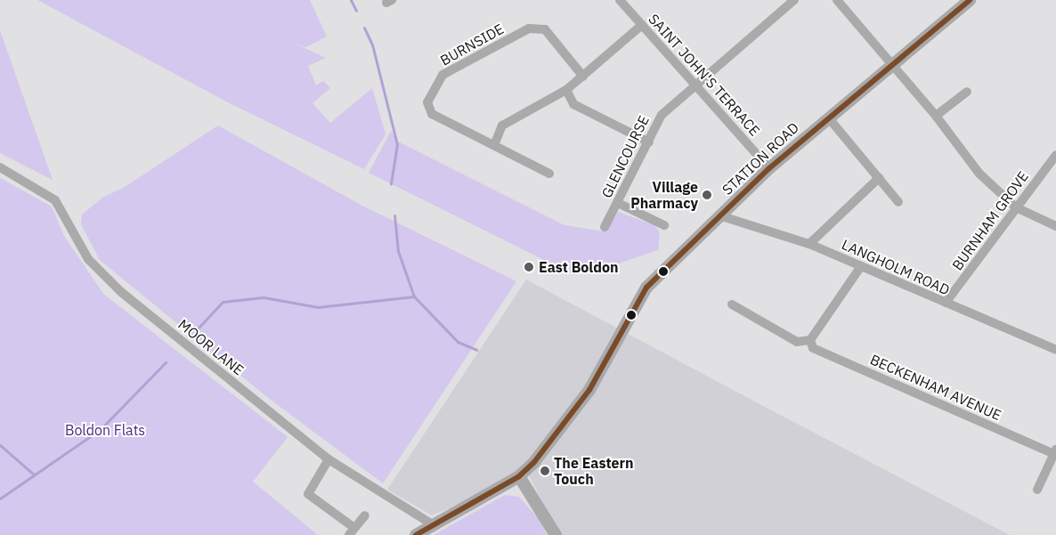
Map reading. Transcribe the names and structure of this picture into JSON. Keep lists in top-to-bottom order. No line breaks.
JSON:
{"streets":{"main road":["STATION ROAD"],"street":["BURNSIDE","SAINT JOHN'S TERRACE","GLENCOURSE","BURNHAM GROVE","LANGHOLM ROAD","MOOR LANE","BECKENHAM AVENUE"]},"crossings":[["SAINT JOHN'S TERRACE","GLENCOURSE"],["SAINT JOHN'S TERRACE","STATION ROAD"],["STATION ROAD","LANGHOLM ROAD"],["BURNHAM GROVE","LANGHOLM ROAD"]],"parks":["Boldon Flats"],"places":["Village Pharmacy","East Boldon","The Eastern Touch"]}
